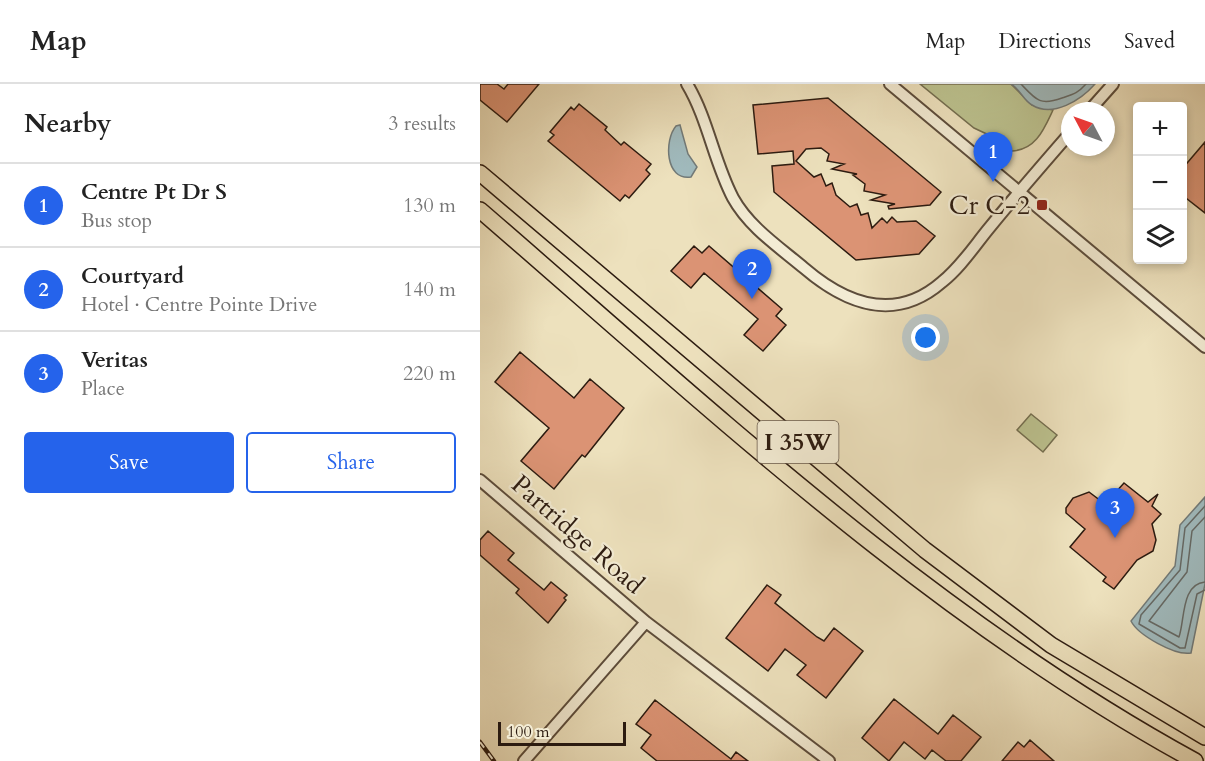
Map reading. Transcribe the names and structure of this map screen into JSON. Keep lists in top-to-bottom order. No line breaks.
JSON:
{"streets":{"highway":["I 35W"],"street":["Partridge Road"]},"places":{"transit":["Cr C-2"]},"scale_bar":"100 m","north":"top left","page":{"header":"Map","nav":["Map","Directions","Saved"],"heading":["Nearby","3 results"],"map_buttons":["+","−"],"pins":["1","2","3"],"list":[{"mark":"1","name":"Centre Pt Dr S","note":"Bus stop","value":"130 m"},{"mark":"2","name":"Courtyard","note":"Hotel · Centre Pointe Drive","value":"140 m"},{"mark":"3","name":"Veritas","note":"Place","value":"220 m"}],"buttons":["Save","Share"],"scale":"100 m"}}
